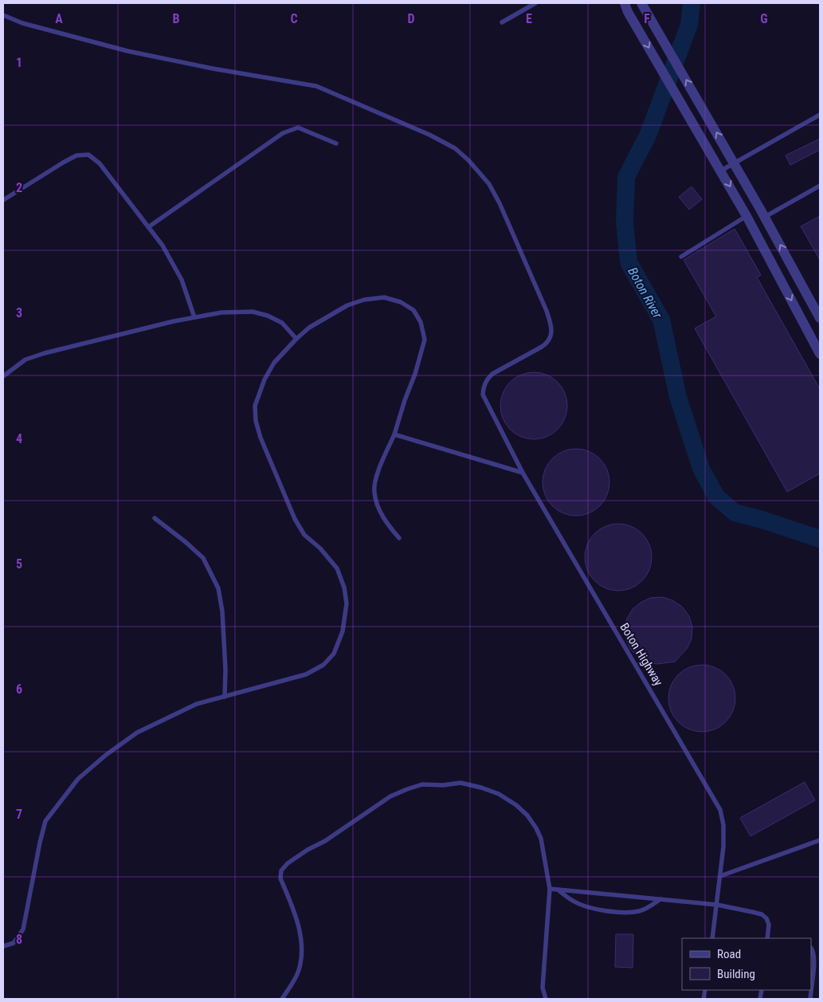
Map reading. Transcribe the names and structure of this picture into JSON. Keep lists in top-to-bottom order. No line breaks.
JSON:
{"streets":{"lane":["Boton Highway"]},"water":["Boton River"],"legend":["Road","Building"],"grid":{"columns":["A","B","C","D","E","F","G"],"rows":["1","2","3","4","5","6","7","8"]}}
